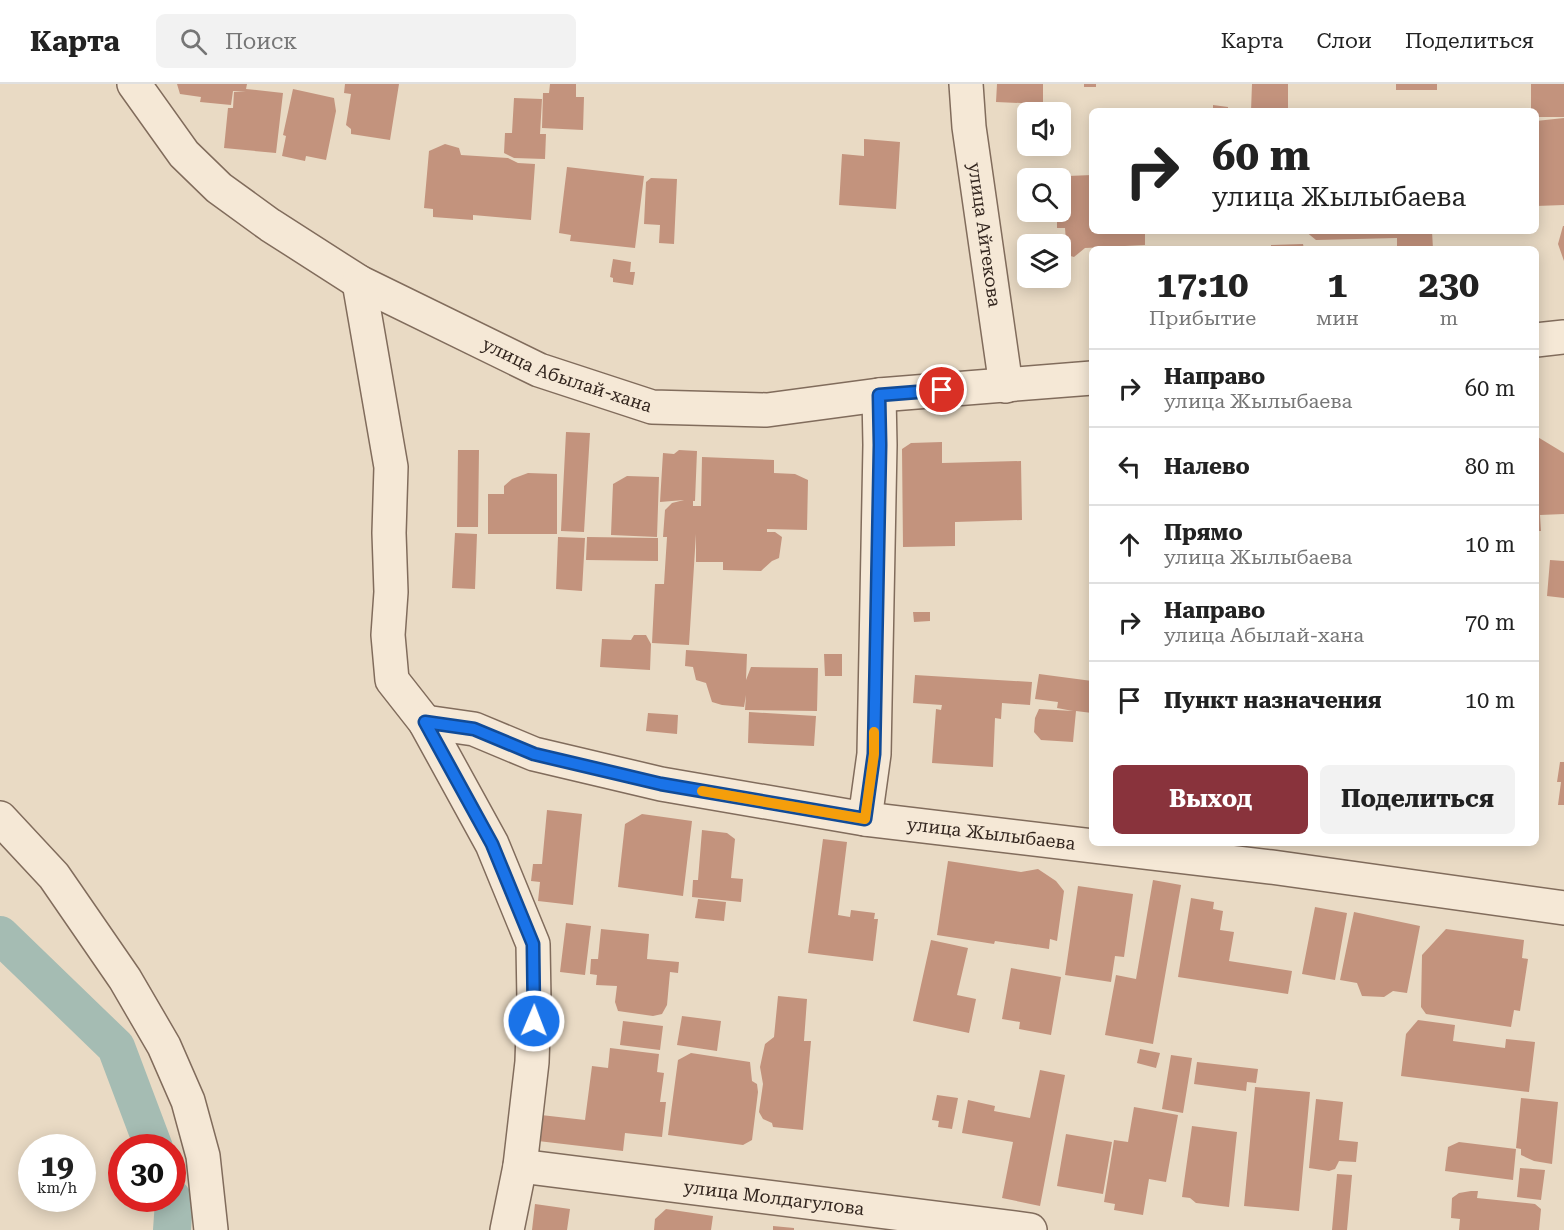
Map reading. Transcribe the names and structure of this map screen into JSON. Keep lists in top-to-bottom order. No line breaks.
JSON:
{"streets":{"street":["улица Айтекова","улица Абылай-хана","улица Жылыбаева","улица Молдагулова"]},"crossings":[["улица Айтекова","улица Абылай-хана"]],"page":{"header":"Карта","search":"Поиск","nav":["Карта","Слои","Поделиться"],"turn":["60 m","улица Жылыбаева"],"eta":["17:10","Прибытие","1","мин","230","m"],"list":[{"name":"Направо","note":"улица Жылыбаева","value":"60 m"},{"name":"Налево","value":"80 m"},{"name":"Прямо","note":"улица Жылыбаева","value":"10 m"},{"name":"Направо","note":"улица Абылай-хана","value":"70 m"},{"name":"Пункт назначения","value":"10 m"}],"buttons":["Выход","Поделиться"],"speed":"19 km/h","limit":"30"}}
